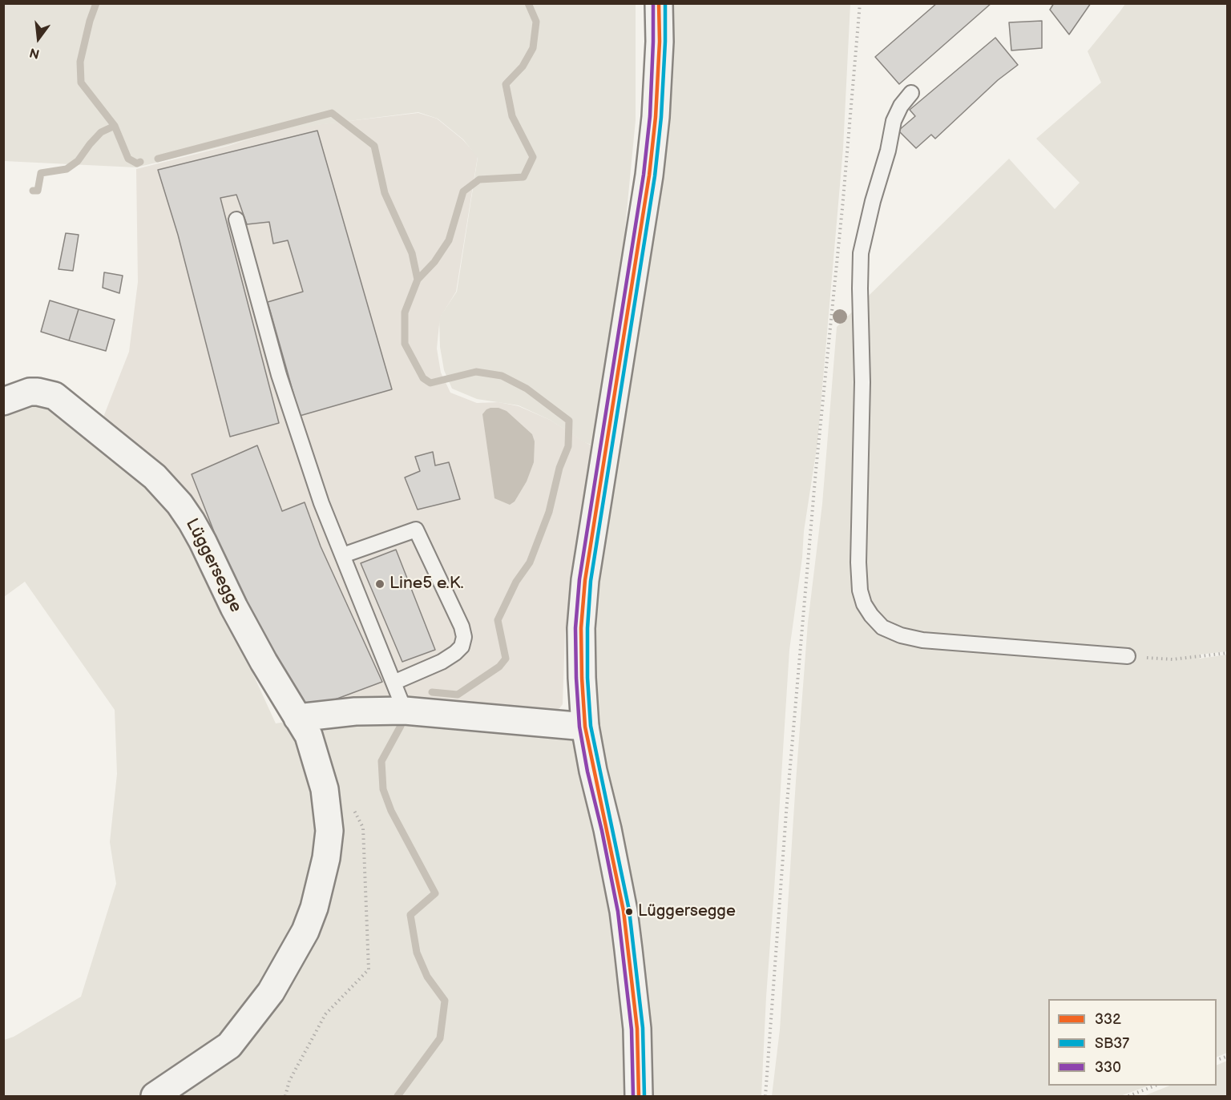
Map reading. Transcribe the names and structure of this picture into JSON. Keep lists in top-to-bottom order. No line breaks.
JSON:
{"streets":{"street":["Lüggersegge"]},"places":["Line5 e.K.","Lüggersegge"],"lines":["transit line 332","transit line SB37","transit line 330"],"legend":["332","SB37","330"],"north":"bottom"}
